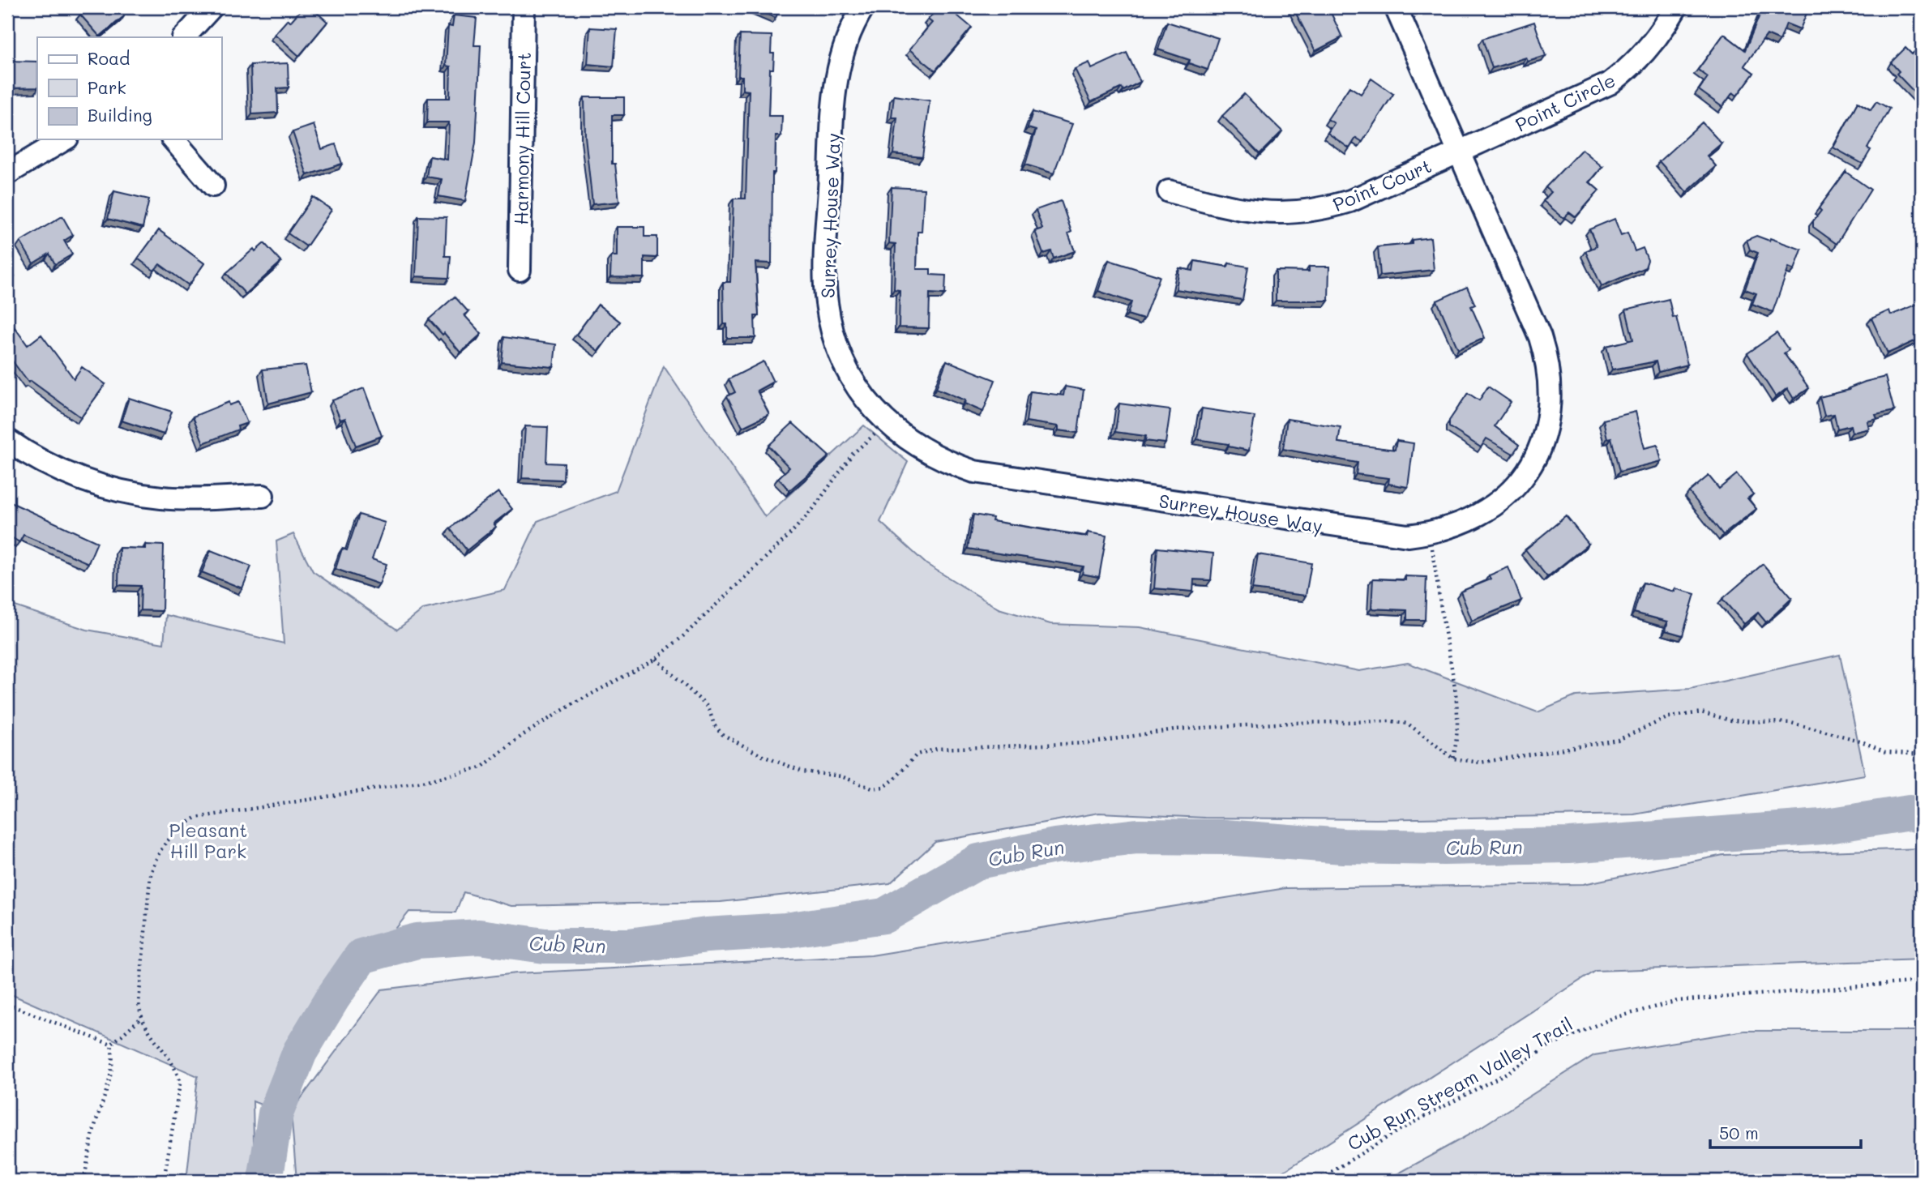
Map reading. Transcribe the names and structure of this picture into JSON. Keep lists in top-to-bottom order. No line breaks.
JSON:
{"streets":{"street":["Point Circle","Harmony Hill Court","Point Court","Surrey House Way"],"path":["Cub Run Stream Valley Trail"]},"crossings":[["Point Circle","Point Court"],["Point Circle","Surrey House Way"],["Point Court","Surrey House Way"]],"water":["Cub Run"],"parks":["Pleasant Hill Park"],"legend":["Road","Park","Building"],"scale_bar":"50 m"}
